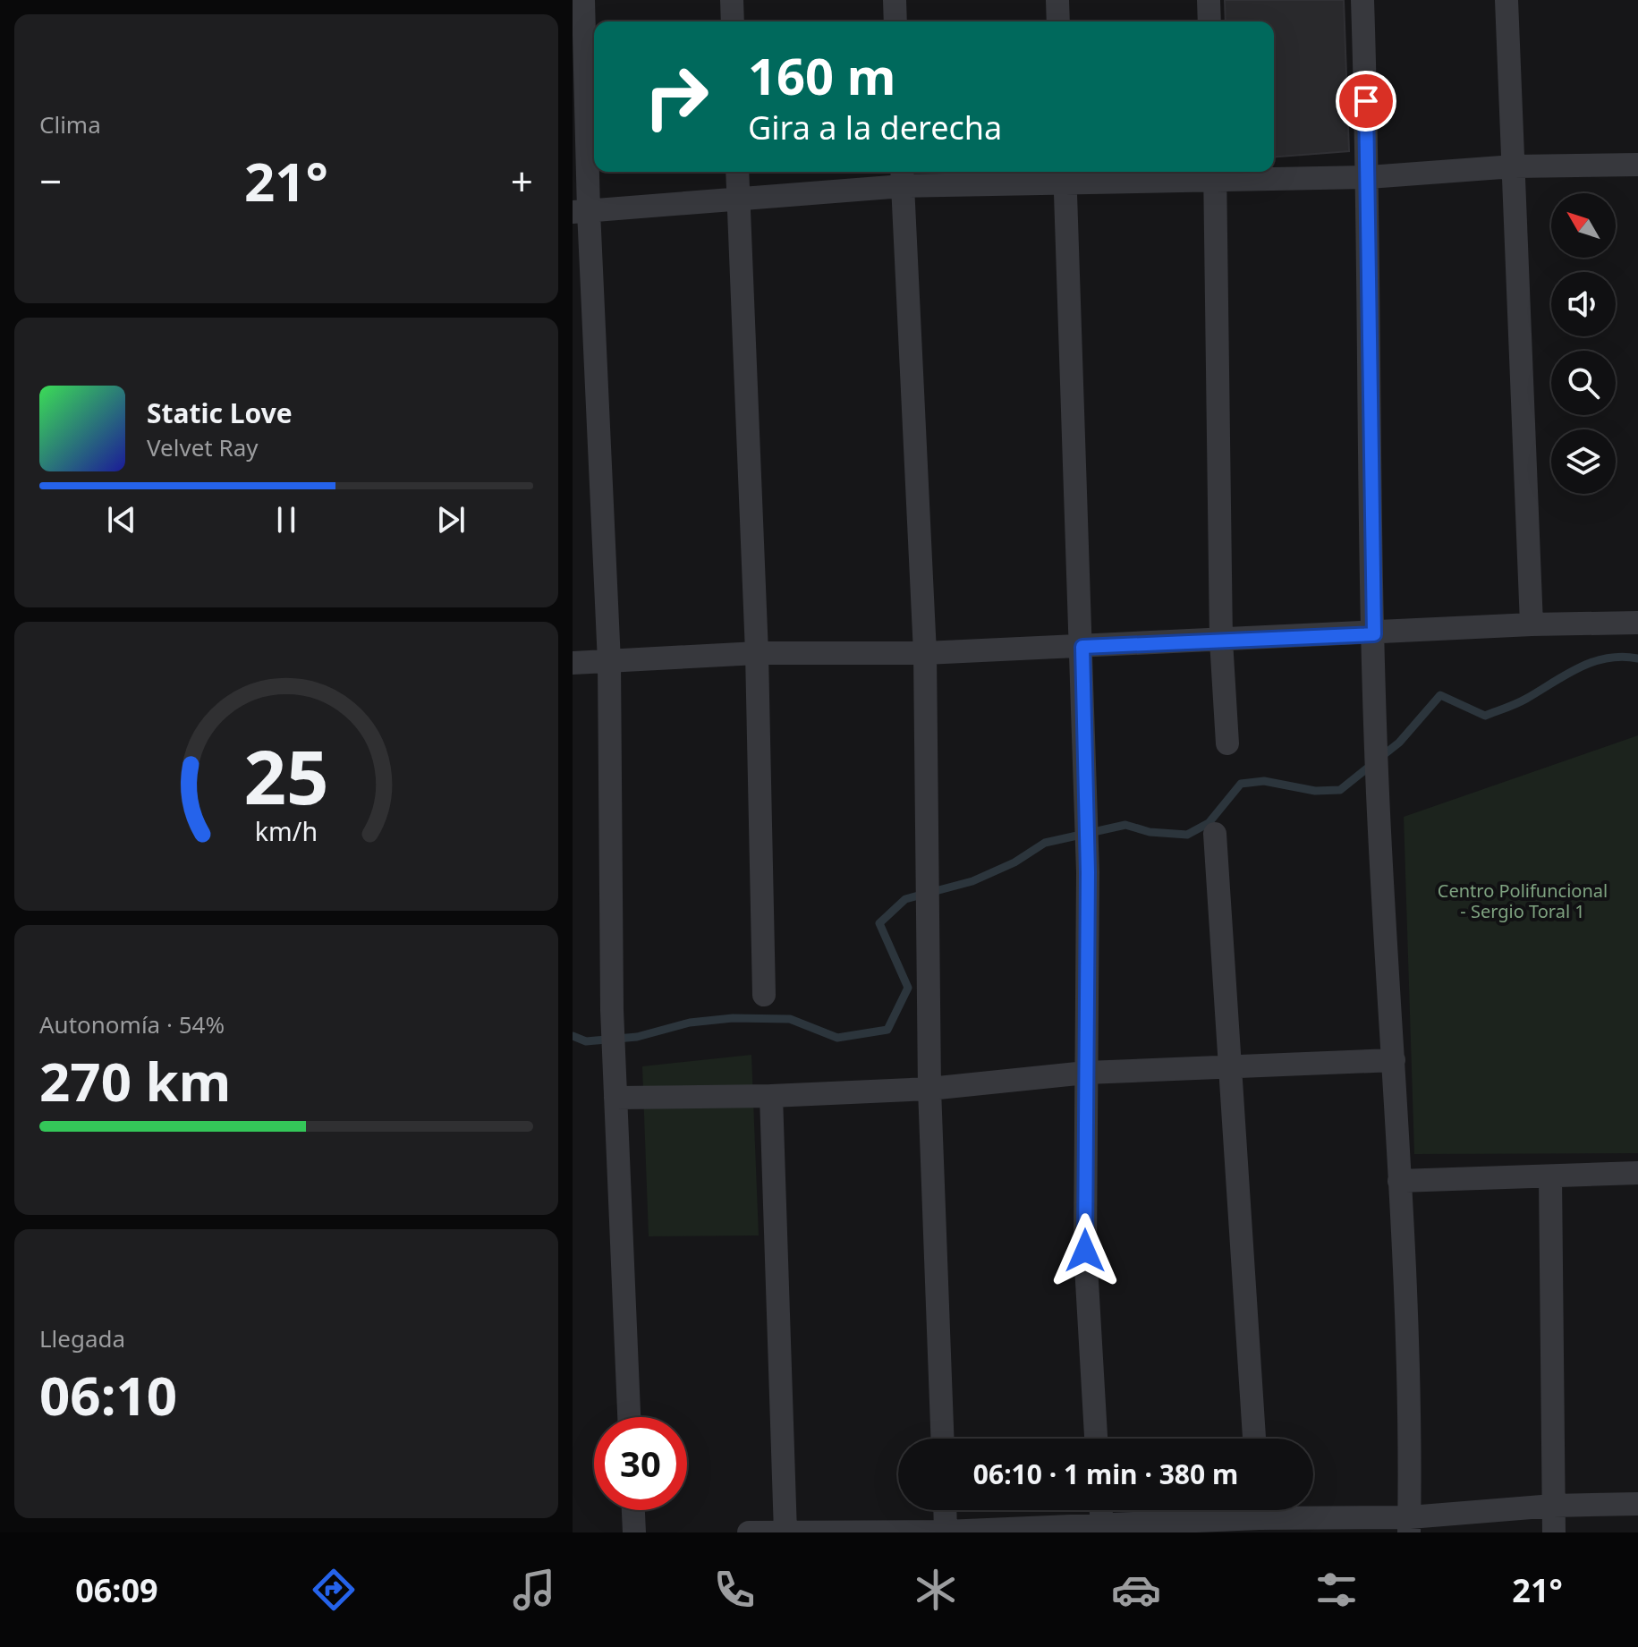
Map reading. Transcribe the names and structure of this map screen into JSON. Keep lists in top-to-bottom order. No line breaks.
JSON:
{"parks":["Centro Polifuncional - Sergio Toral 1"],"north":"top left","page":{"tile":["Clima",["Autonomía · 54%","270 km"],["Llegada","06:10"]],"turn":["160 m","Gira a la derecha"],"heat":["−","21°","+"],"song":["Static Love","Velvet Ray"],"limit":"30","trip":"06:10 · 1 min · 380 m","tabs":["06:09","21°"],"gauge":["25","km/h"]}}
